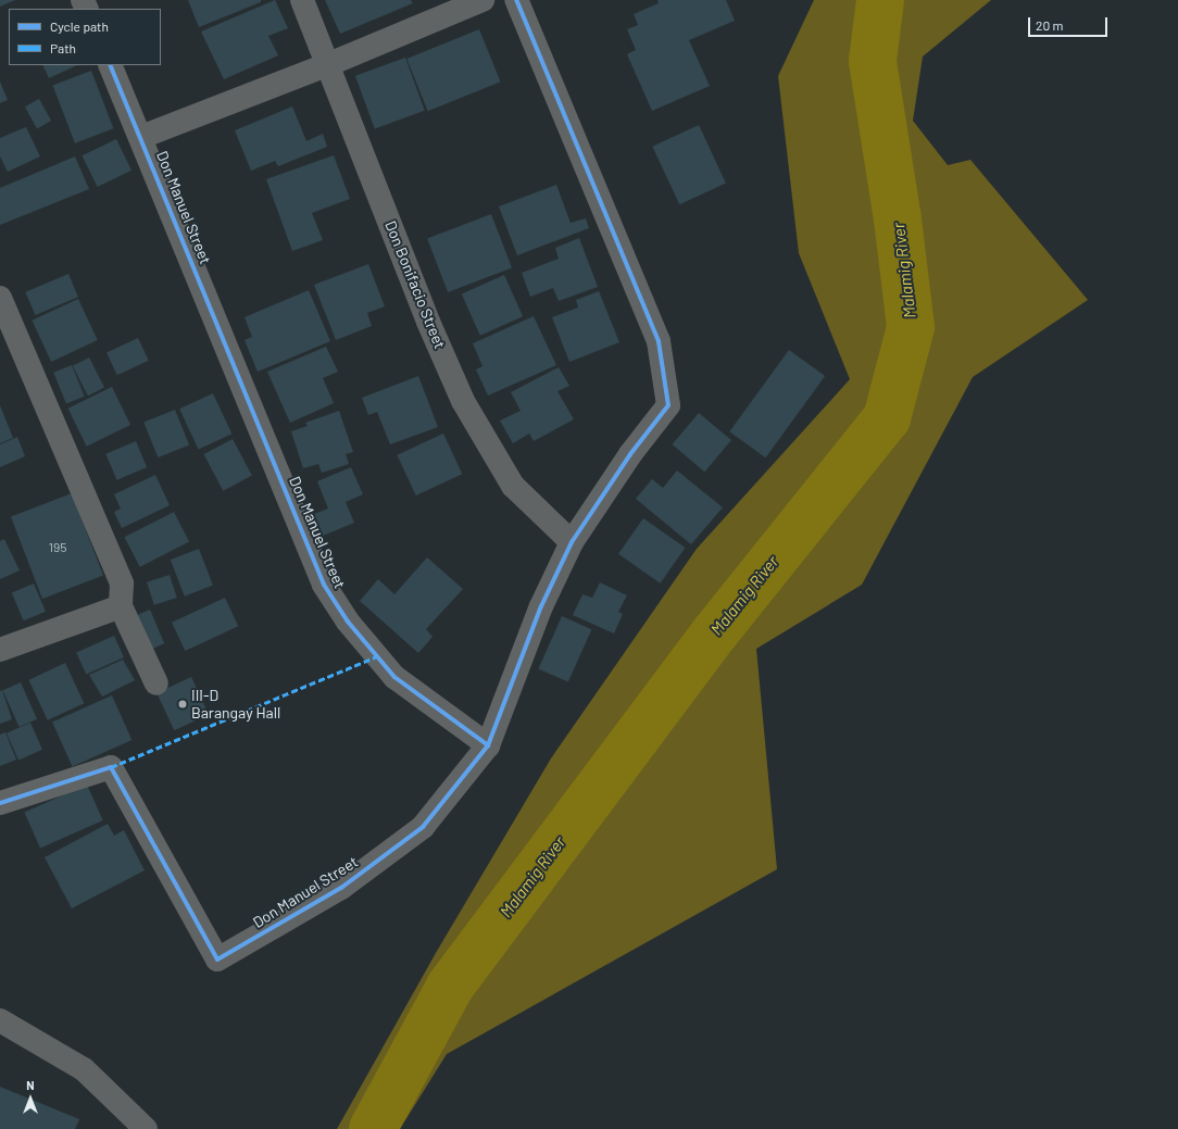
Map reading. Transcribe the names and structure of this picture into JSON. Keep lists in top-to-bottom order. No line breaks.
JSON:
{"streets":{"street":["Don Manuel Street","Don Bonifacio Street"]},"water":["Malamig River"],"places":["III-D Barangay Hall"],"house_numbers":["195"],"legend":["Cycle path","Path"],"scale_bar":"20 m","north":"top"}
